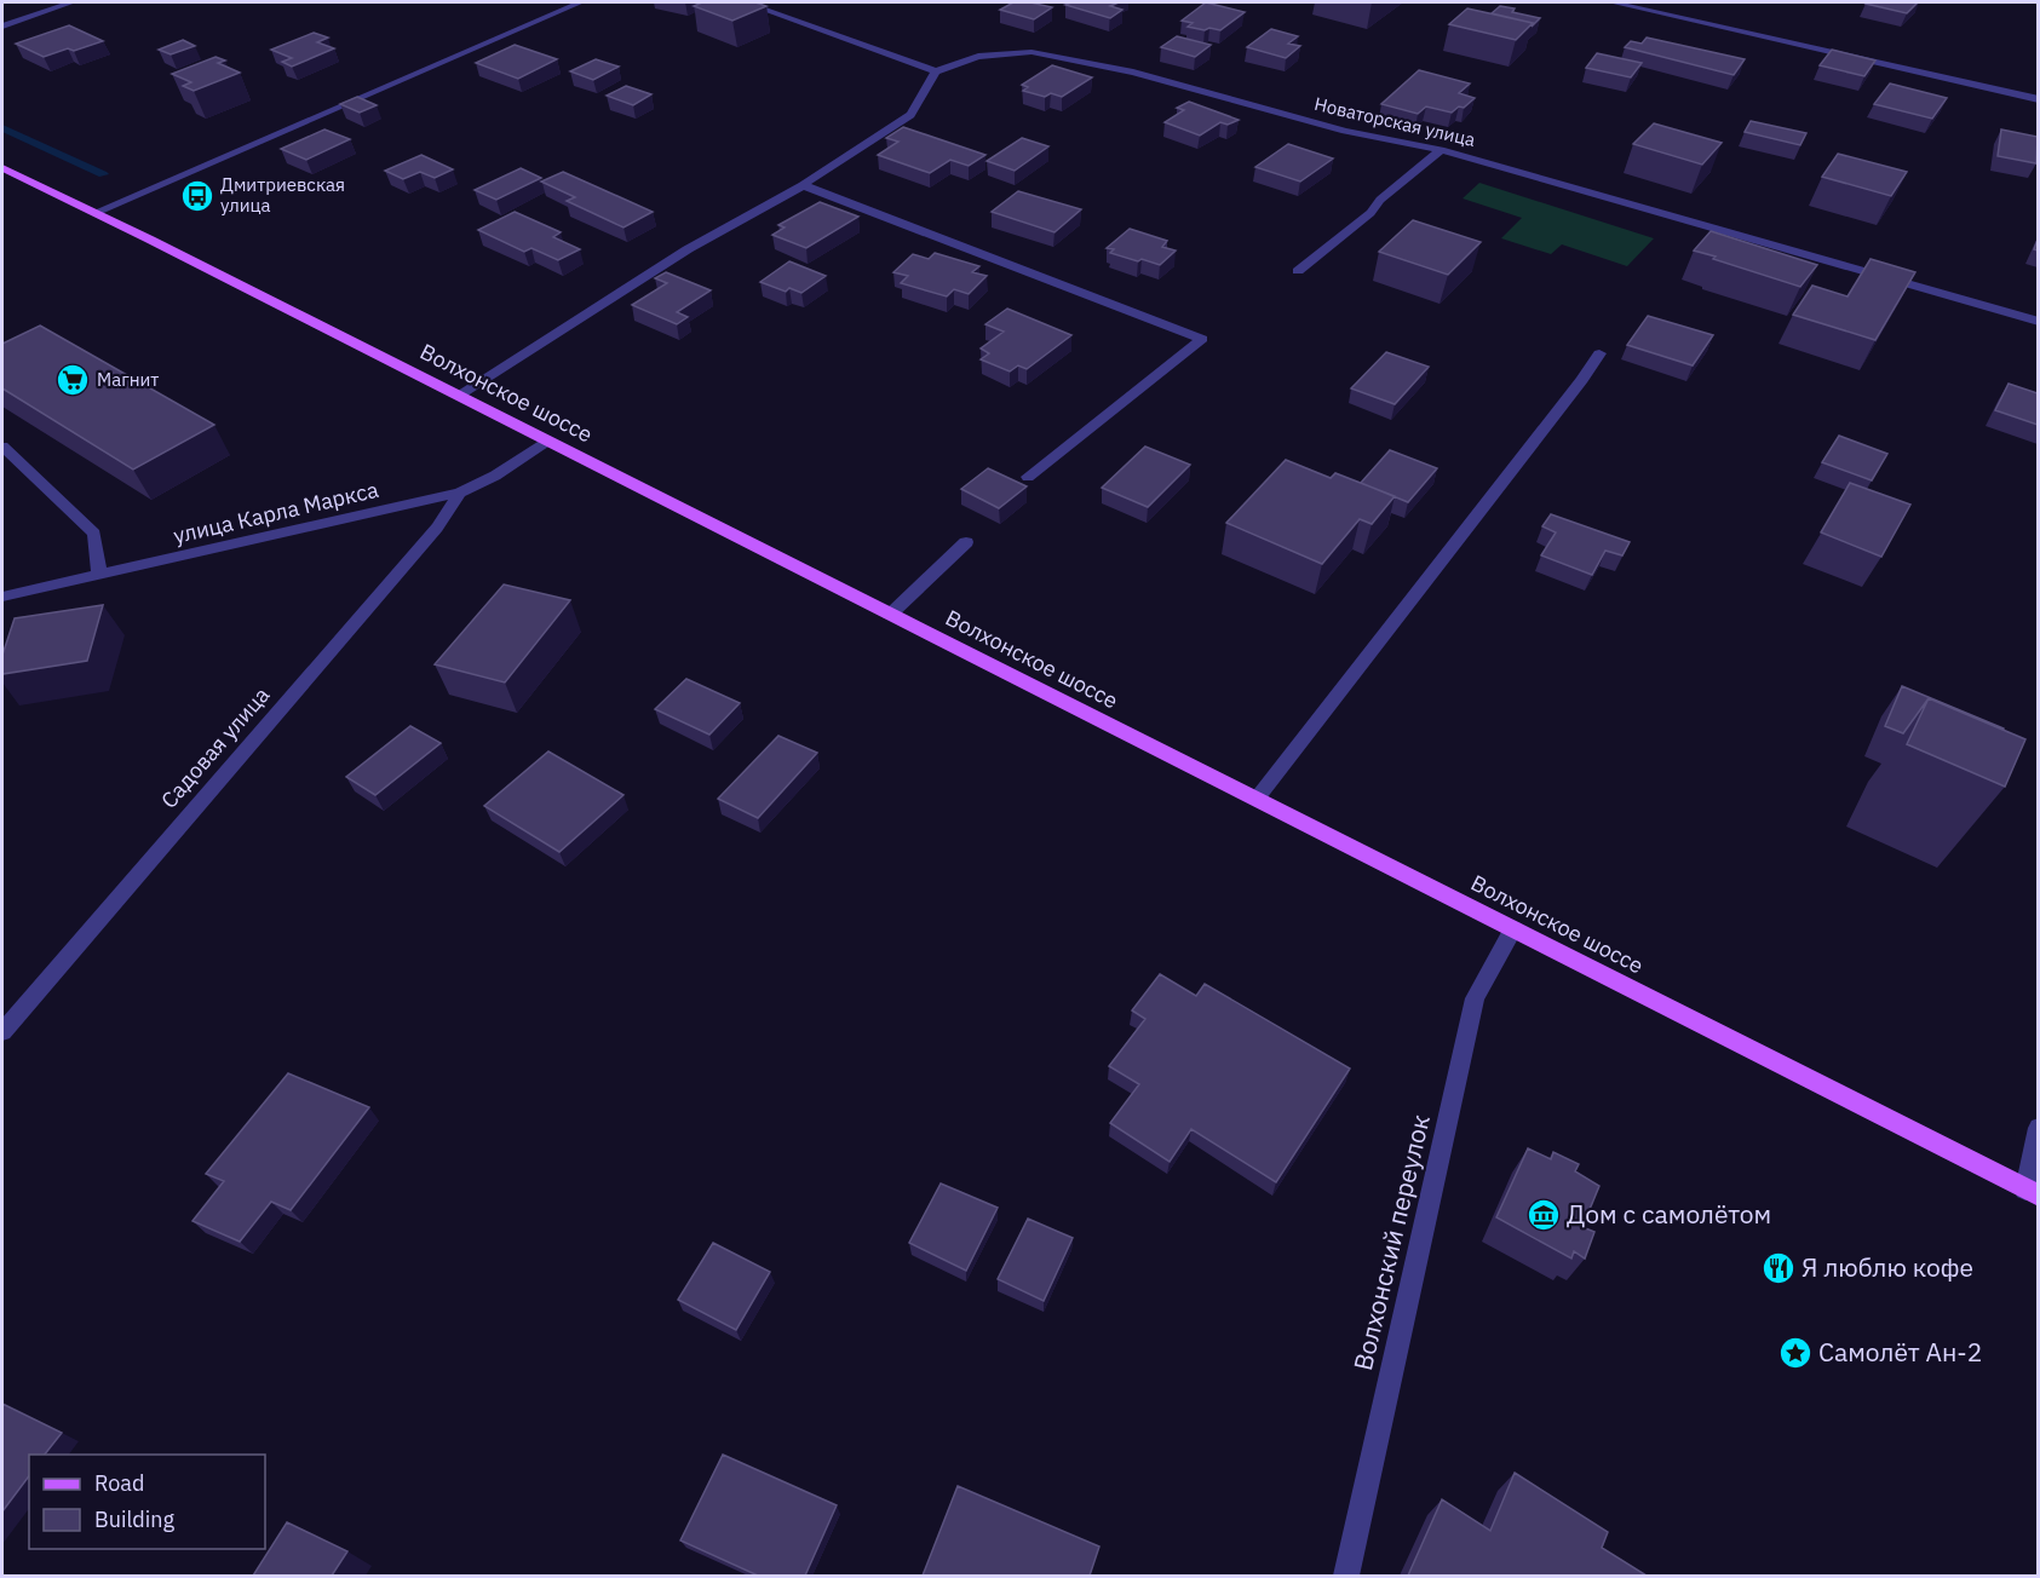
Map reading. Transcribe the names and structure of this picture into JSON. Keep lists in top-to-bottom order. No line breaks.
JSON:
{"streets":{"main road":["Волхонское шоссе"],"street":["Новаторская улица","улица Карла Маркса","Садовая улица","Волхонский переулок"]},"crossings":[["Волхонское шоссе","улица Карла Маркса"],["Волхонское шоссе","Волхонский переулок"],["улица Карла Маркса","Садовая улица"]],"places":{"bus stop":["Дмитриевская улица"],"supermarket":["Магнит"],"museum":["Дом с самолётом"],"restaurant":["Я люблю кофе"],"place":["Самолёт Ан-2"]},"legend":["Road","Building"]}
